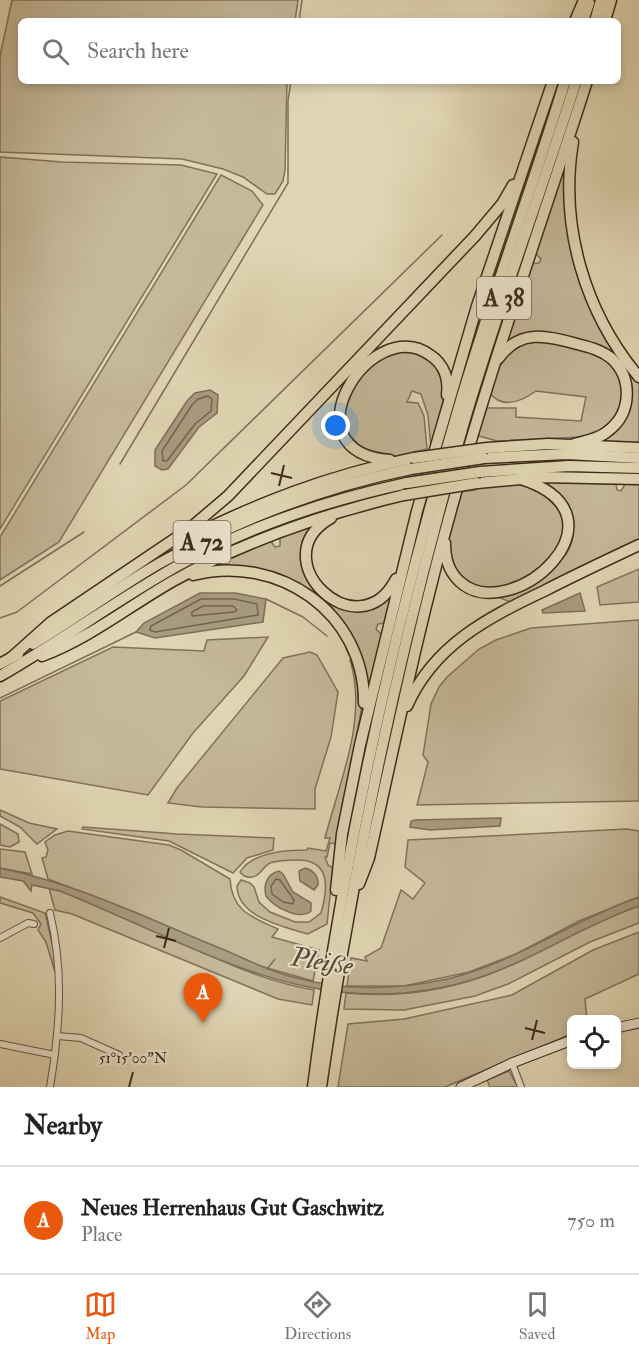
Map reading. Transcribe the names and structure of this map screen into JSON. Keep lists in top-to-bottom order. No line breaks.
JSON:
{"streets":{"highway":["A 38","A 72"]},"water":["Pleiße"],"page":{"search":"Search here","pins":"A","heading":"Nearby","list":[{"mark":"A","name":"Neues Herrenhaus Gut Gaschwitz","note":"Place","value":"750 m"}],"nav":["Map","Directions","Saved"]},"coordinates":["51°15'00\"N"]}
